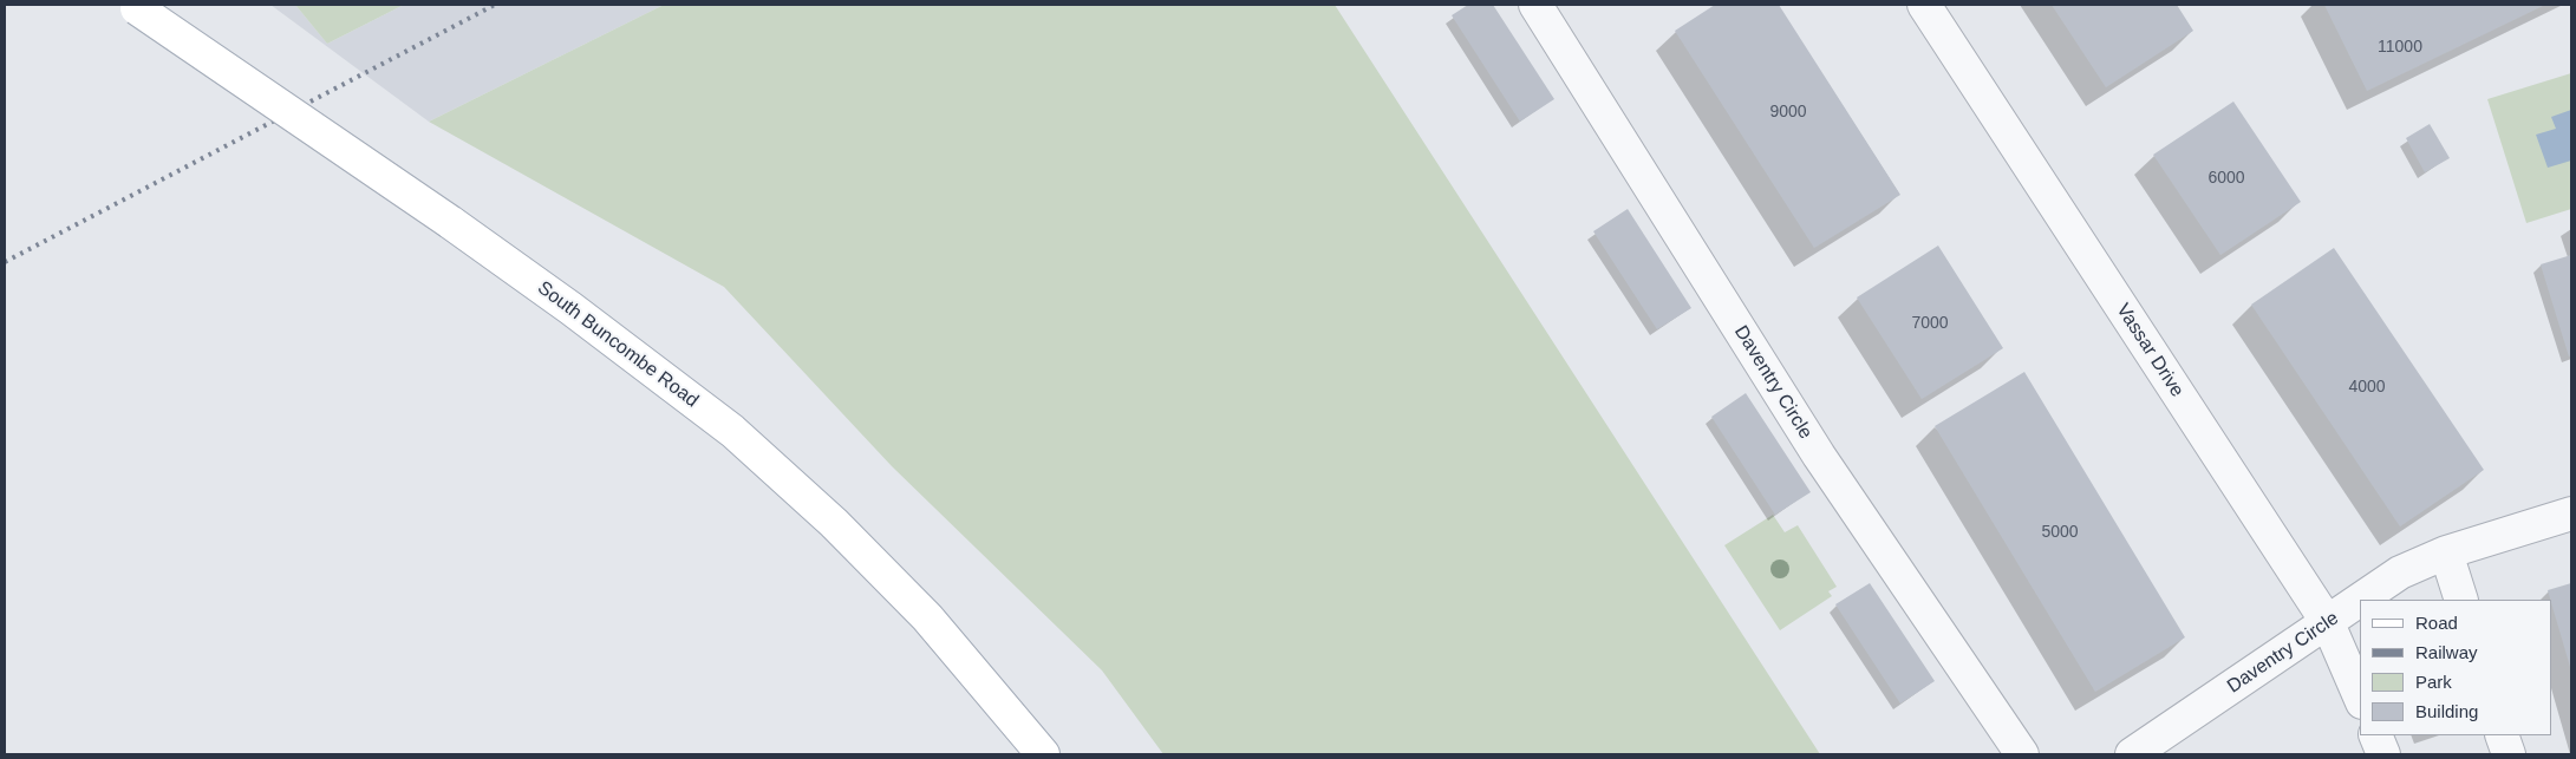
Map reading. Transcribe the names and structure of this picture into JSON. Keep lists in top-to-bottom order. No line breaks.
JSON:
{"streets":{"main road":["South Buncombe Road"],"lane":["Vassar Drive","Daventry Circle"]},"crossings":[["Vassar Drive","Daventry Circle"]],"house_numbers":["11000","9000","6000","7000","4000","5000"],"legend":["Road","Railway","Park","Building"]}
